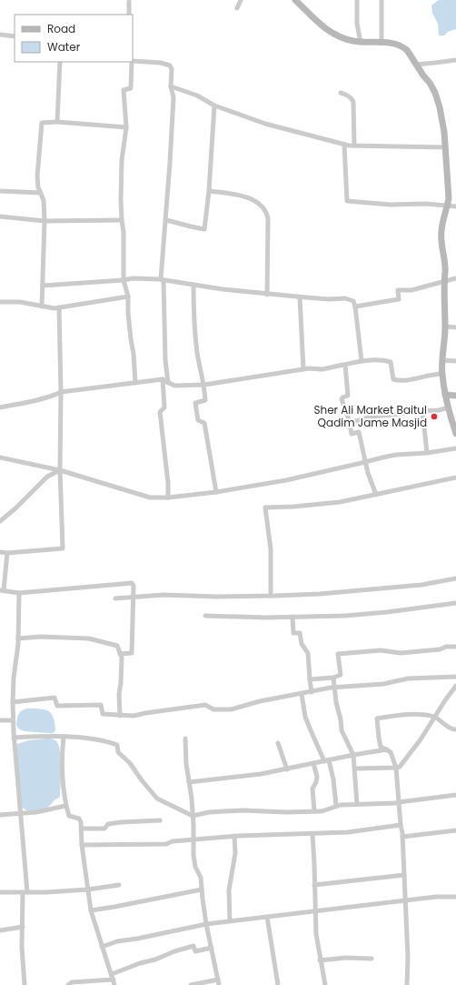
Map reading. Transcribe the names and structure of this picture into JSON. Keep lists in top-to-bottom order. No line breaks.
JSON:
{"places":["Sher Ali Market Baitul Qadim Jame Masjid"],"legend":["Road","Water"]}
